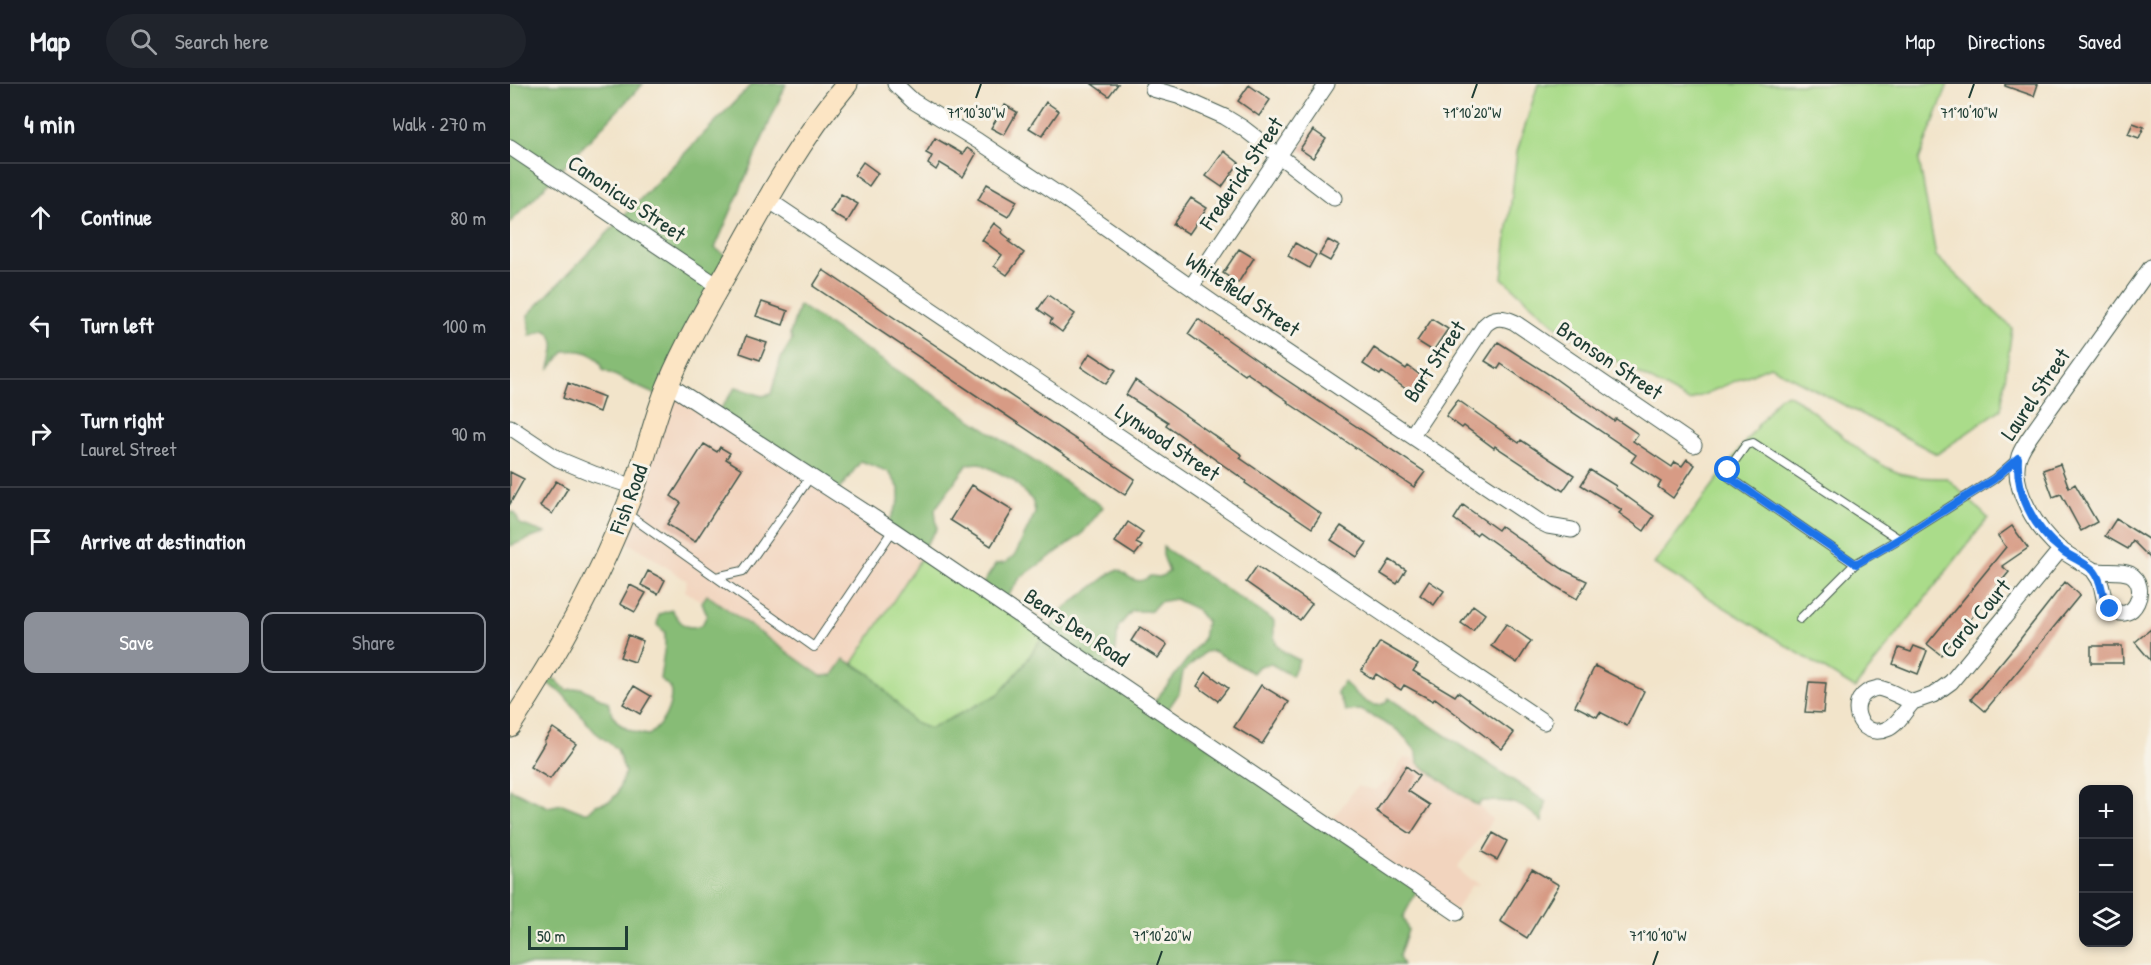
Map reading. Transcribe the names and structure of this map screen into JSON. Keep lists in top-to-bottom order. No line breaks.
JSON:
{"streets":{"main road":["Fish Road"],"street":["Frederick Street","Canonicus Street","Whitefield Street","Bronson Street","Bart Street","Laurel Street","Lynwood Street","Carol Court","Bears Den Road"]},"crossings":[["Frederick Street","Whitefield Street"],["Canonicus Street","Fish Road"],["Whitefield Street","Bart Street"],["Bronson Street","Bart Street"],["Laurel Street","Carol Court"],["Lynwood Street","Fish Road"],["Fish Road","Bears Den Road"]],"scale_bar":"50 m","page":{"header":"Map","search":"Search here","nav":["Map","Directions","Saved"],"heading":["4 min","Walk · 270 m"],"list":[["Continue","80 m"],["Turn left","100 m"],["Turn right","Laurel Street","90 m"],"Arrive at destination"],"buttons":["Save","Share"],"map_buttons":["+","−"],"scale":"50 m"},"coordinates":["71°10'30\"W","71°10'20\"W","71°10'10\"W"]}
